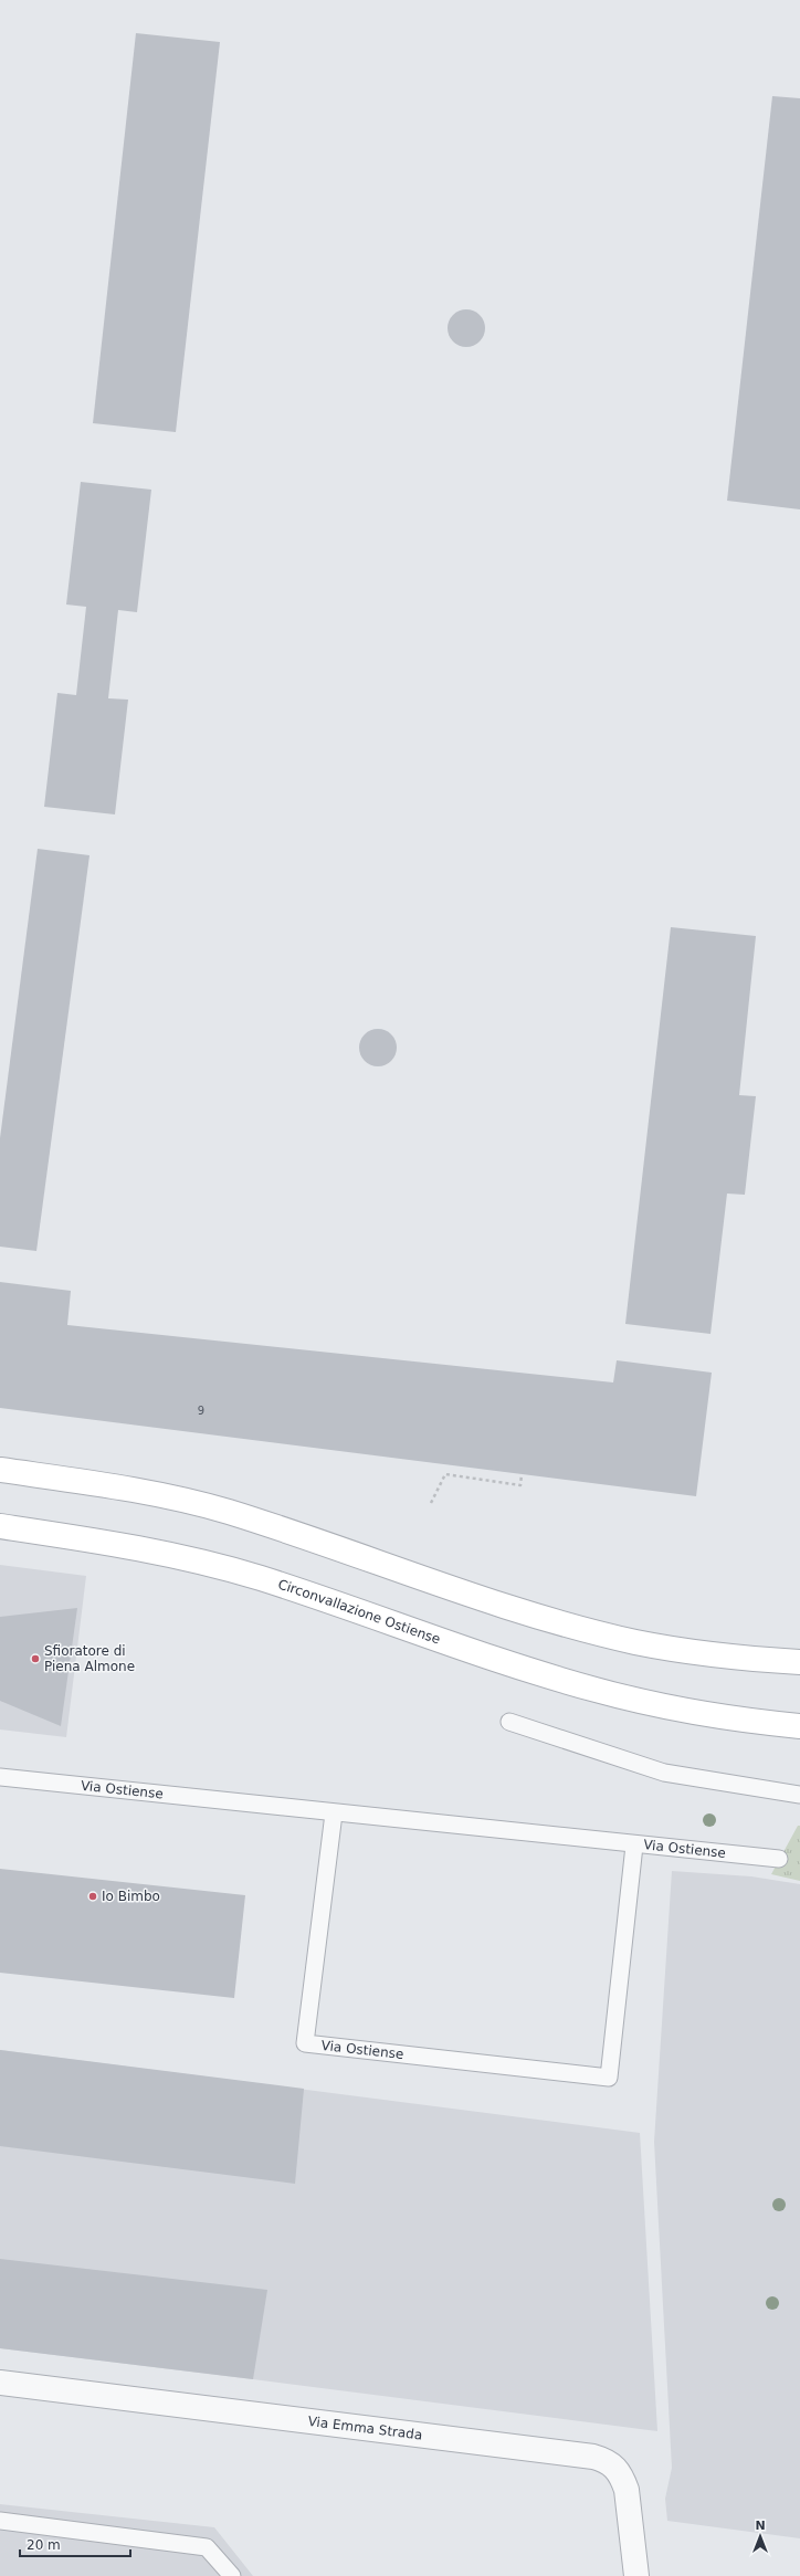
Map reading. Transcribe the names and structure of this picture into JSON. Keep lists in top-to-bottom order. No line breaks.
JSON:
{"streets":{"main road":["Circonvallazione Ostiense"],"street":["Via Emma Strada"],"lane":["Via Ostiense"]},"places":["Sfioratore di Piena Almone","Io Bimbo"],"house_numbers":["9"],"scale_bar":"20 m","north":"top"}
